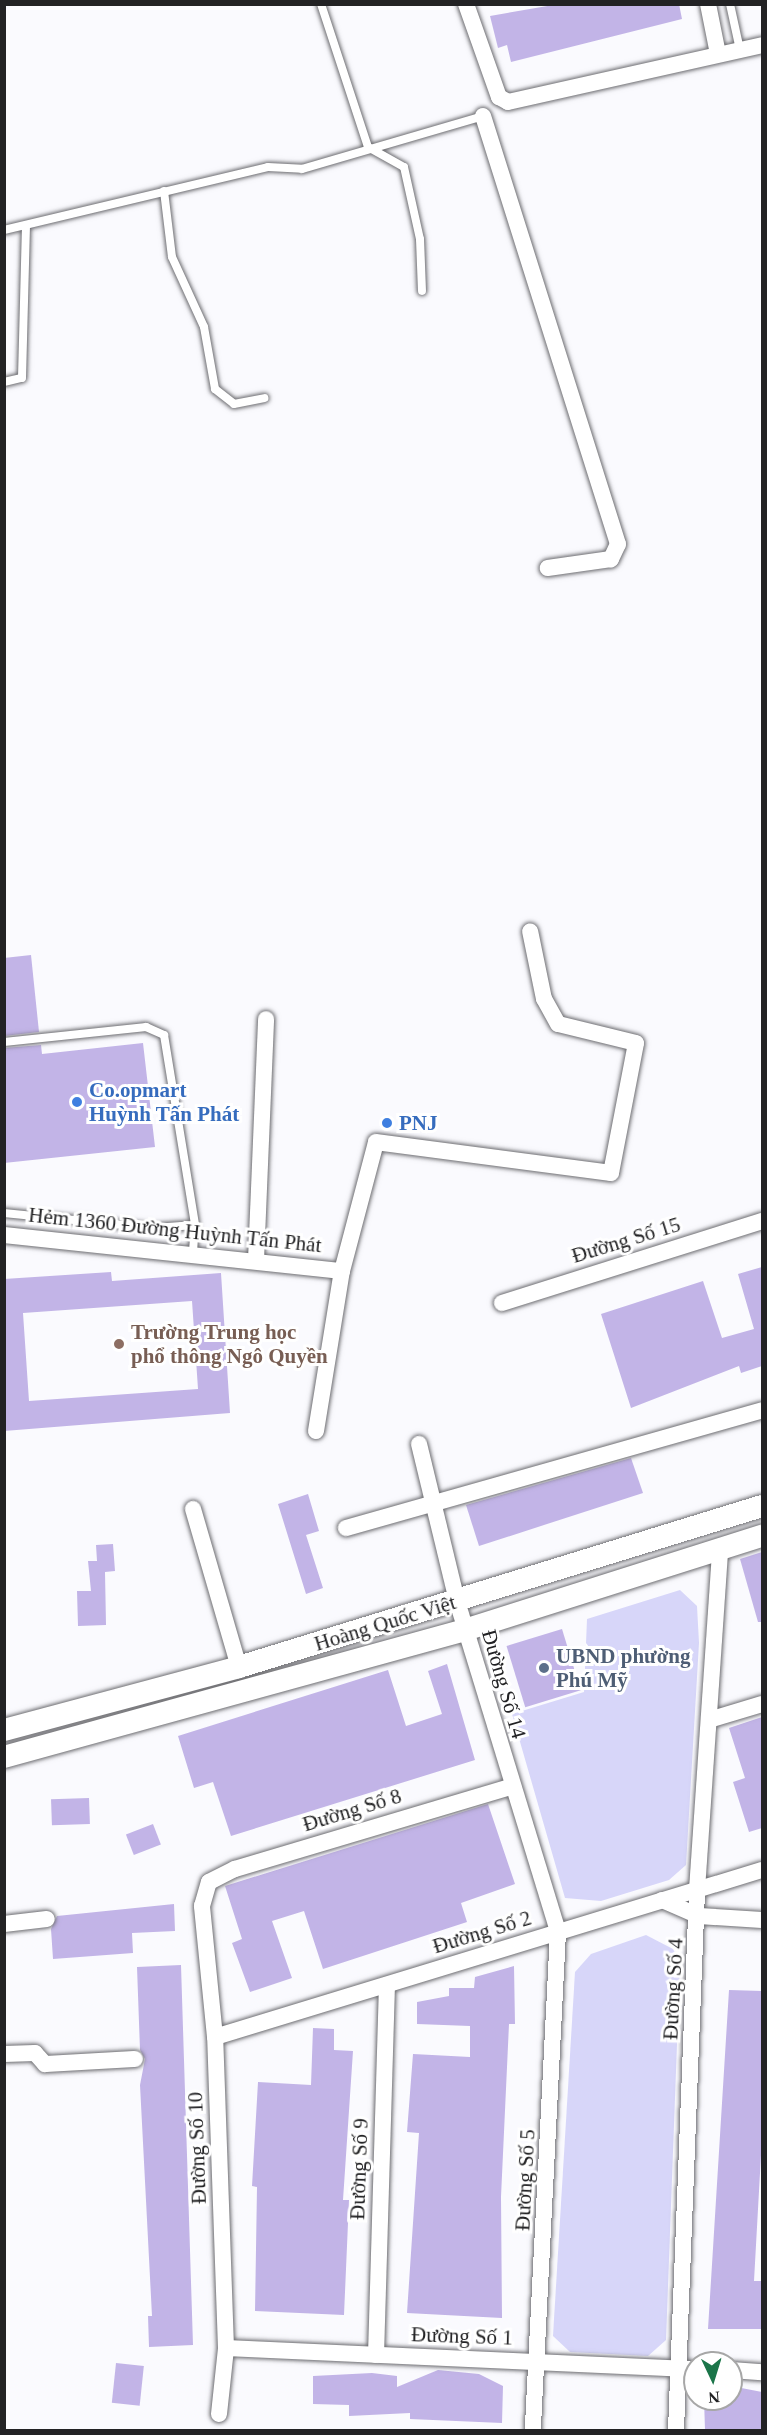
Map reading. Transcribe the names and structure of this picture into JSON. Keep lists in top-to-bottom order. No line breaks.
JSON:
{"streets":{"main road":["Hoàng Quốc Việt"],"street":["Hẻm 1360 Đường Huỳnh Tấn Phát","Đường Số 15","Đường Số 14","Đường Số 8","Đường Số 2","Đường Số 4","Đường Số 10","Đường Số 9","Đường Số 5","Đường Số 1"]},"crossings":[["Hoàng Quốc Việt","Đường Số 14"],["Hoàng Quốc Việt","Đường Số 4"],["Đường Số 14","Đường Số 8"],["Đường Số 14","Đường Số 2"],["Đường Số 14","Đường Số 5"],["Đường Số 8","Đường Số 10"],["Đường Số 2","Đường Số 4"],["Đường Số 2","Đường Số 10"],["Đường Số 2","Đường Số 9"],["Đường Số 2","Đường Số 5"],["Đường Số 10","Đường Số 1"],["Đường Số 9","Đường Số 1"],["Đường Số 5","Đường Số 1"]],"places":["Co.opmart Huỳnh Tấn Phát","PNJ","Trường Trung học phổ thông Ngô Quyền","UBND phường Phú Mỹ"],"north":"bottom"}
